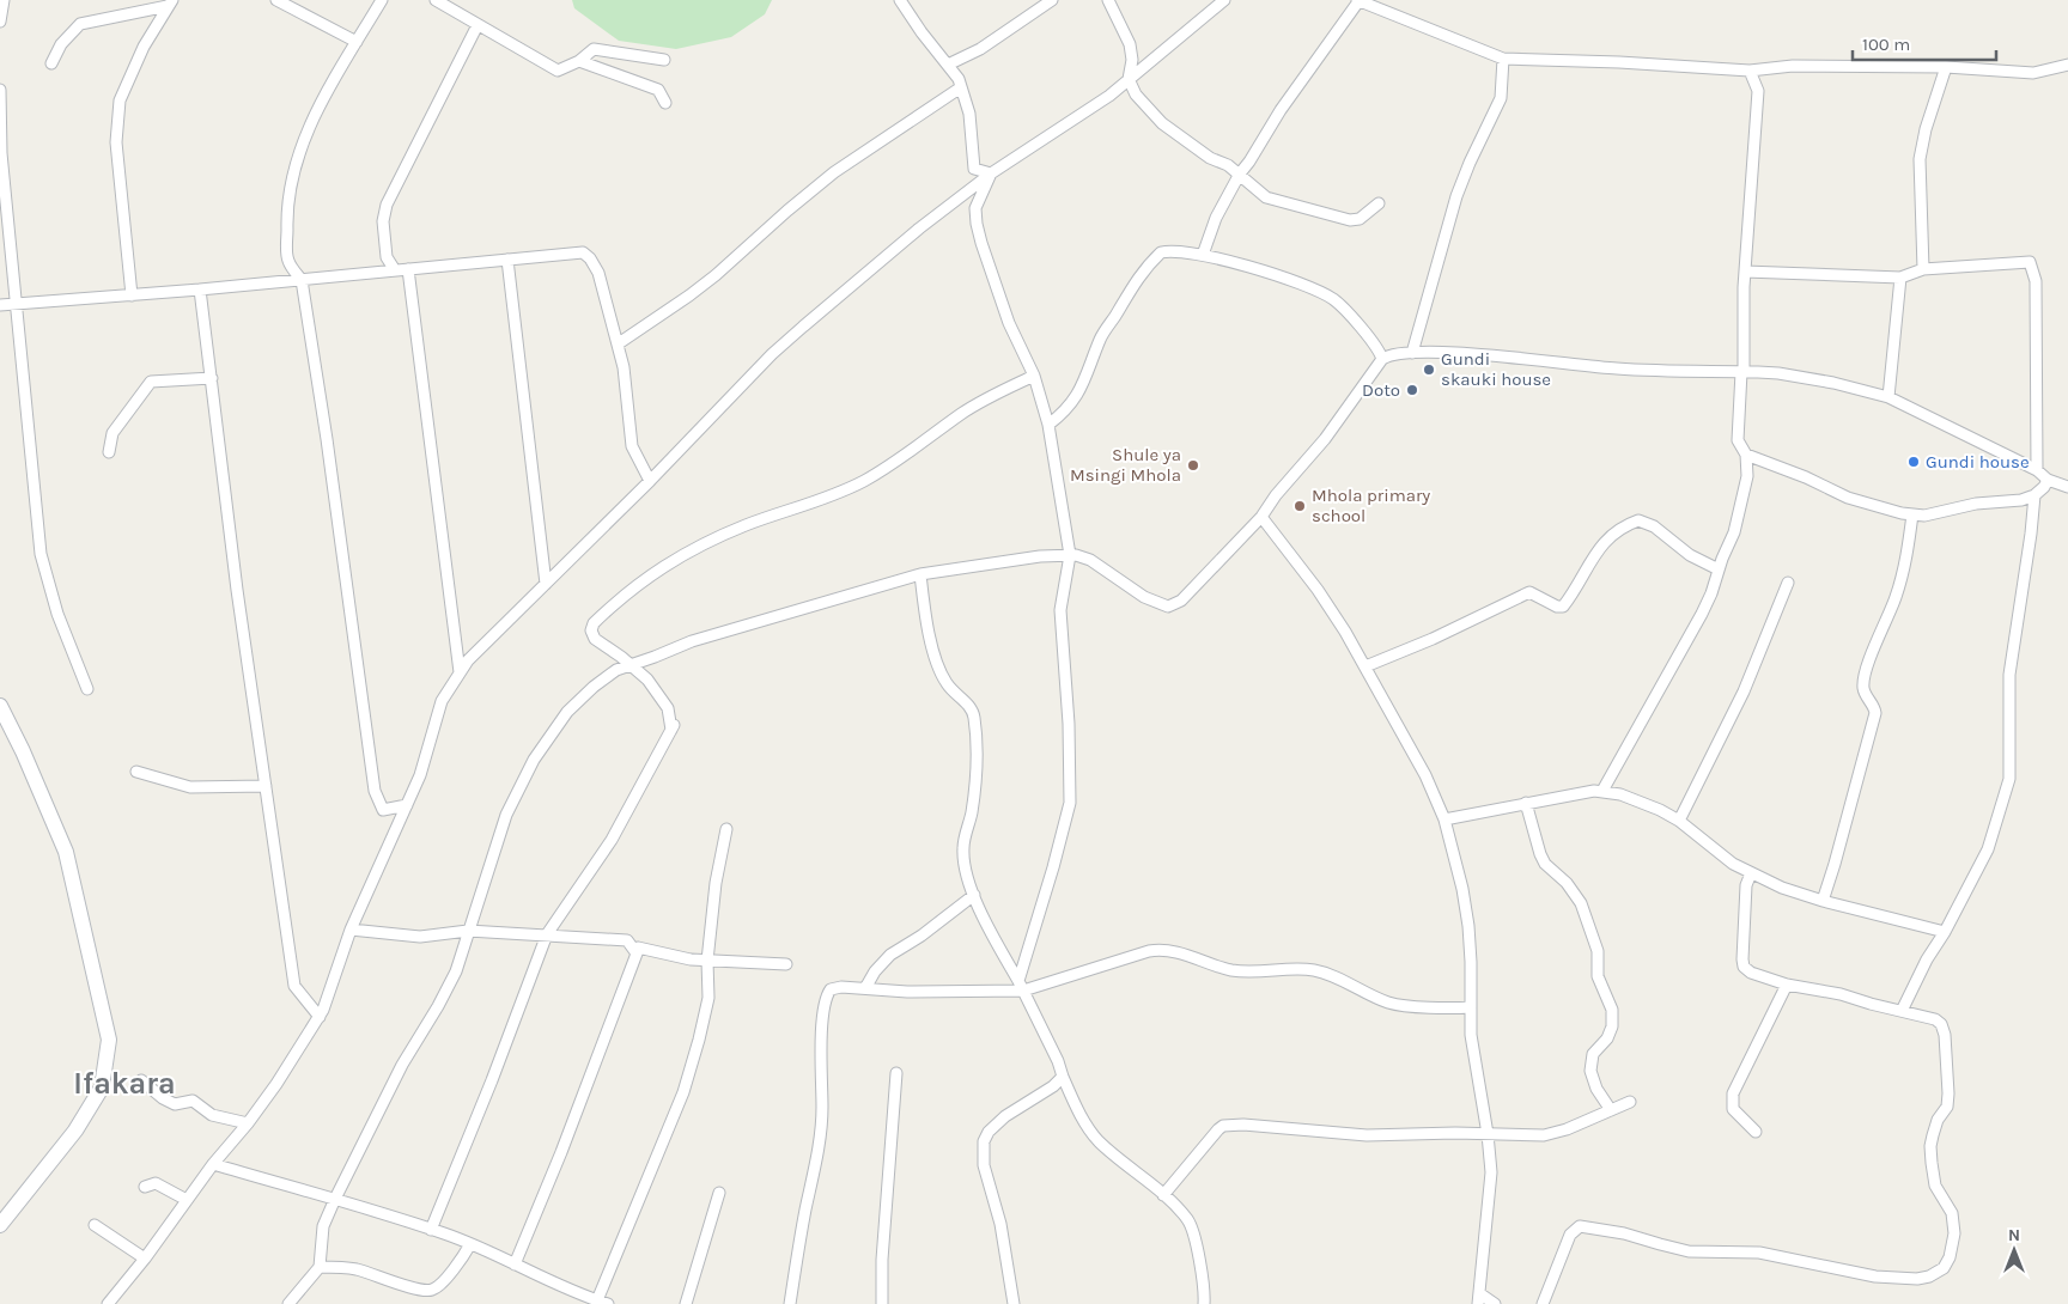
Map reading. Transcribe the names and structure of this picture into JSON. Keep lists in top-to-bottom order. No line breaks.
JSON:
{"districts":["Ifakara"],"places":["Gundi skauki house","Doto","Gundi house","Shule ya Msingi Mhola","Mhola primary school"],"scale_bar":"100 m","north":"top"}
